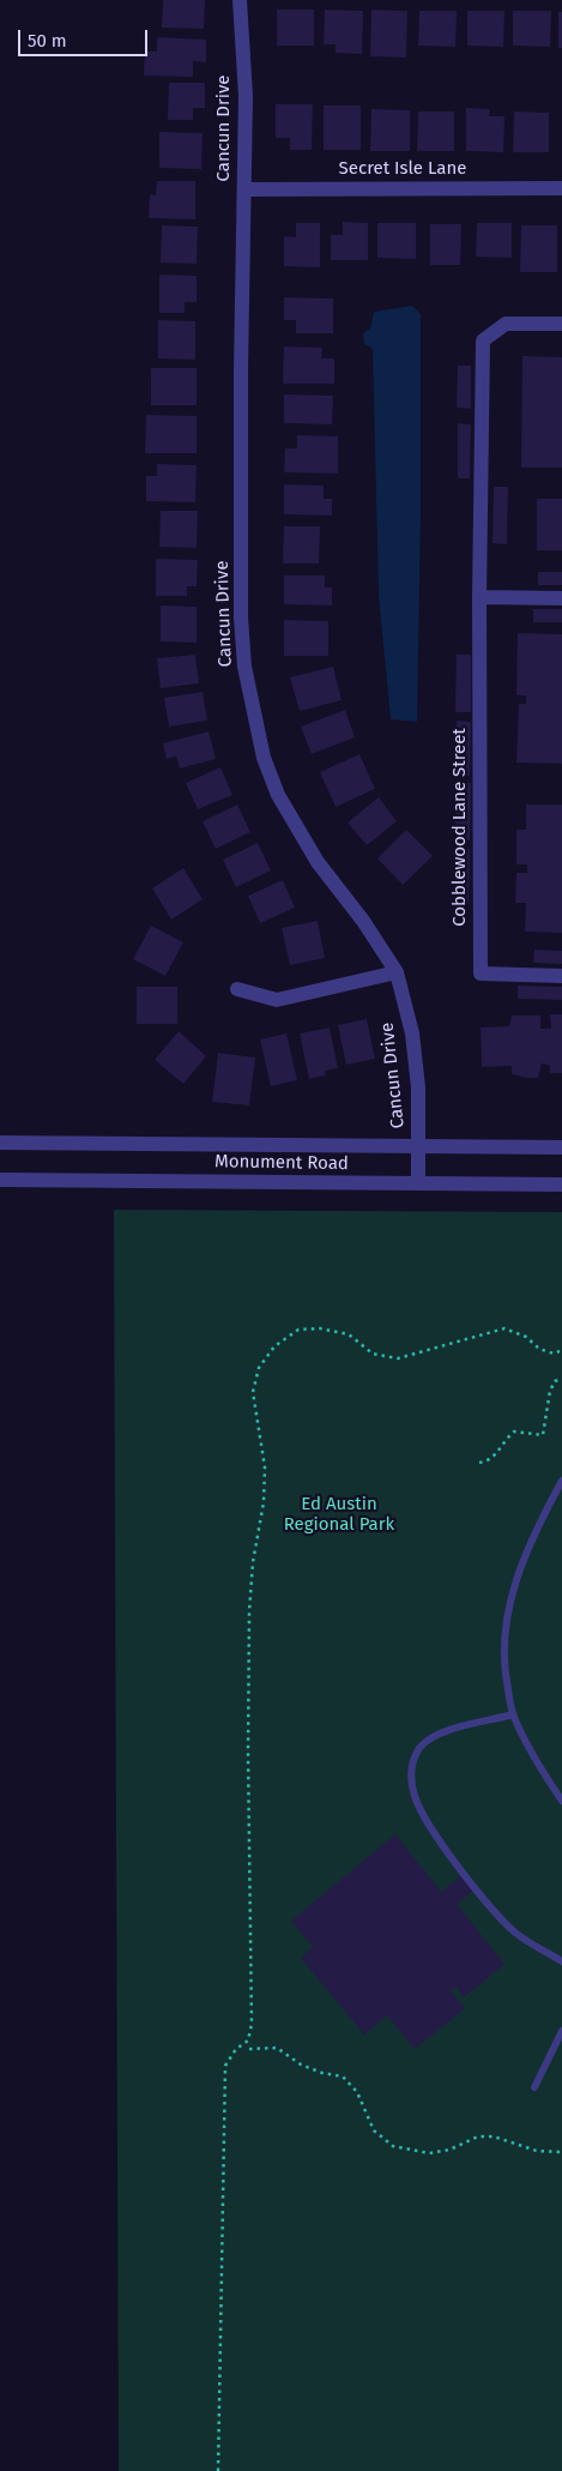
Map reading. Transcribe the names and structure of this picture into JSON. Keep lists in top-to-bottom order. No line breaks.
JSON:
{"streets":{"street":["Cancun Drive","Secret Isle Lane","Cobblewood Lane Street","Monument Road"]},"crossings":[["Cancun Drive","Secret Isle Lane"],["Cancun Drive","Monument Road"]],"parks":["Ed Austin Regional Park"],"scale_bar":"50 m"}
